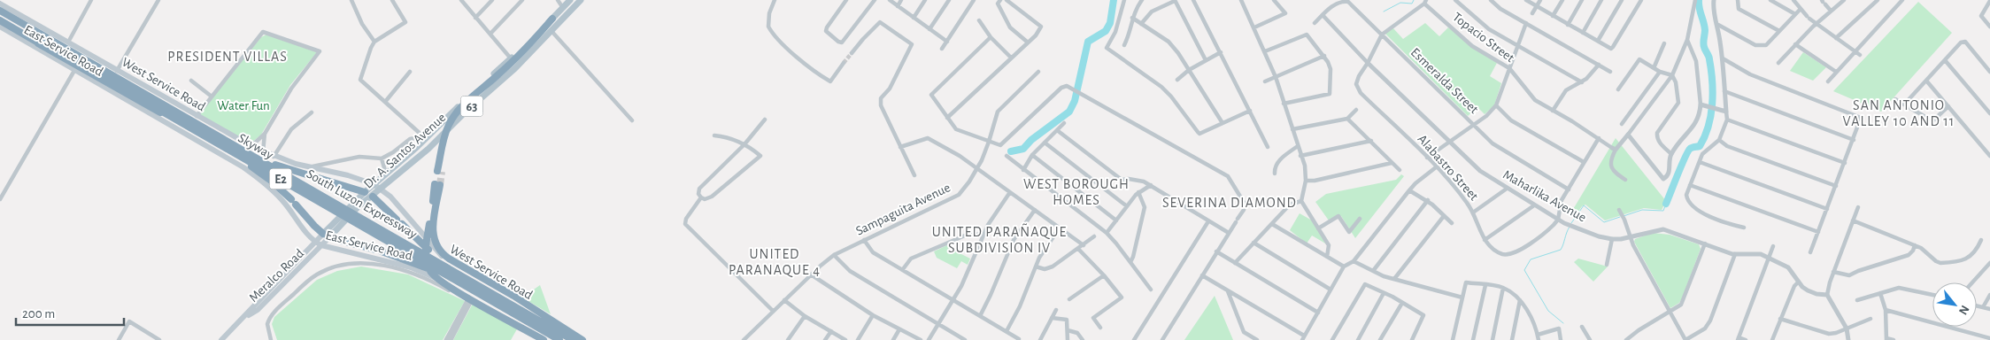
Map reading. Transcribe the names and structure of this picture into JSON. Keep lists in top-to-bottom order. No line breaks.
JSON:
{"streets":{"highway":["Skyway","E2","South Luzon Expressway"],"main road":["East Service Road","West Service Road","63","Dr. A. Santos Avenue","Meralco Road"],"street":["Topacio Street","Esmeralda Street","Alabastro Street","Maharlika Avenue","Sampaguita Avenue"]},"crossings":[["East Service Road","Dr. A. Santos Avenue"],["East Service Road","Meralco Road"],["Esmeralda Street","Alabastro Street"],["Esmeralda Street","Maharlika Avenue"],["West Service Road","Dr. A. Santos Avenue"],["West Service Road","South Luzon Expressway"],["Skyway","South Luzon Expressway"],["Dr. A. Santos Avenue","Meralco Road"],["Alabastro Street","Maharlika Avenue"]],"districts":["PRESIDENT VILLAS","SAN ANTONIO VALLEY 10 AND 11","WEST BOROUGH HOMES","SEVERINA DIAMOND","UNITED PARAÑAQUE SUBDIVISION IV","UNITED PARANAQUE 4"],"parks":["Water Fun"],"scale_bar":"200 m","north":"bottom right"}
